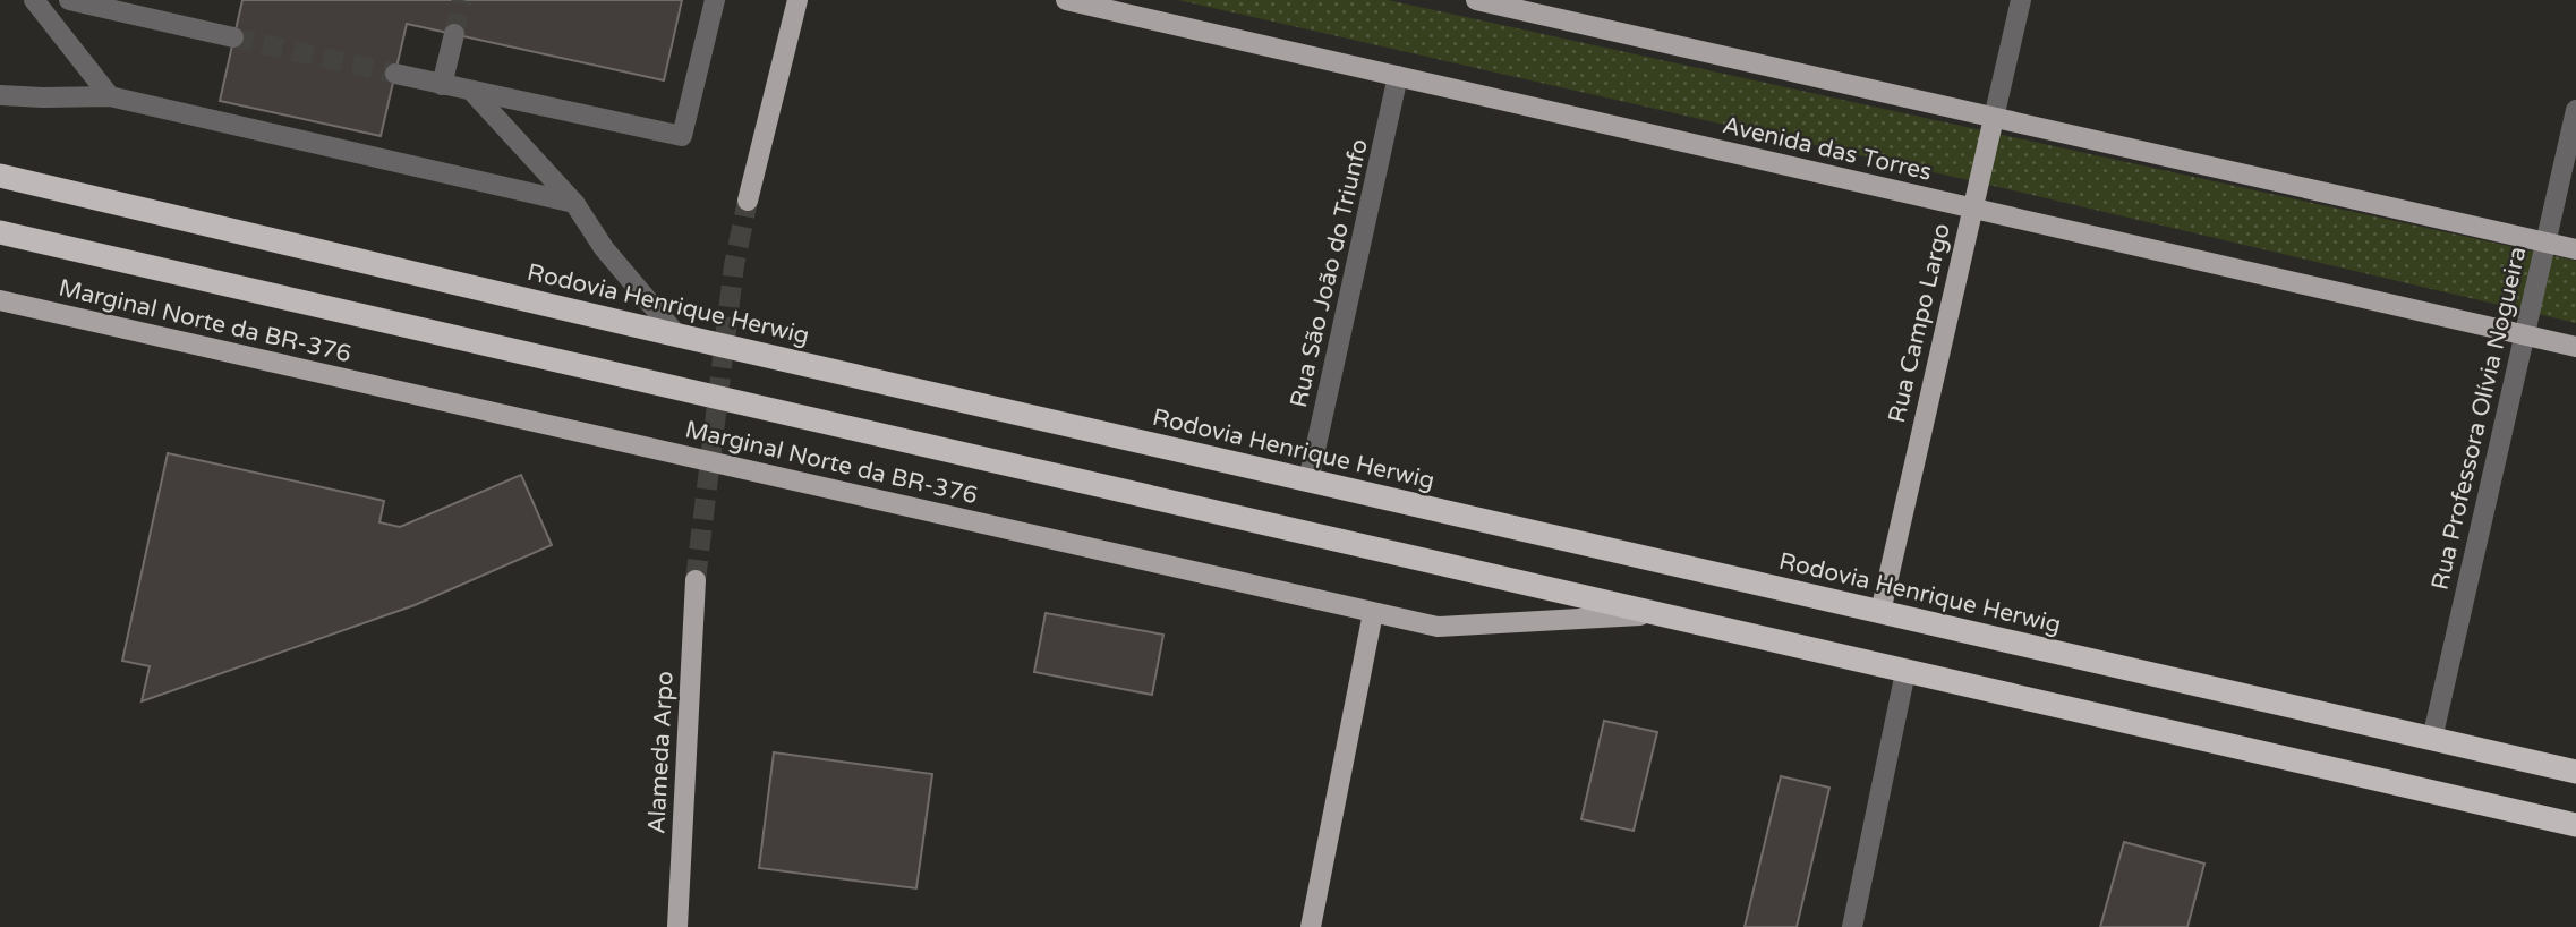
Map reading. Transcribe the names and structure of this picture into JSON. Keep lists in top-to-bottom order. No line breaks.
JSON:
{"streets":{"highway":["Rodovia Henrique Herwig"],"main road":["Avenida das Torres","Marginal Norte da BR-376","Rua Campo Largo","Alameda Arpo"],"street":["Rua São João do Triunfo","Rua Professora Olívia Nogueira"]},"crossings":[["Avenida das Torres","Rua São João do Triunfo"],["Avenida das Torres","Rua Campo Largo"],["Avenida das Torres","Rua Professora Olívia Nogueira"],["Rua São João do Triunfo","Rodovia Henrique Herwig"],["Rodovia Henrique Herwig","Rua Campo Largo"],["Rodovia Henrique Herwig","Rua Professora Olívia Nogueira"]]}
